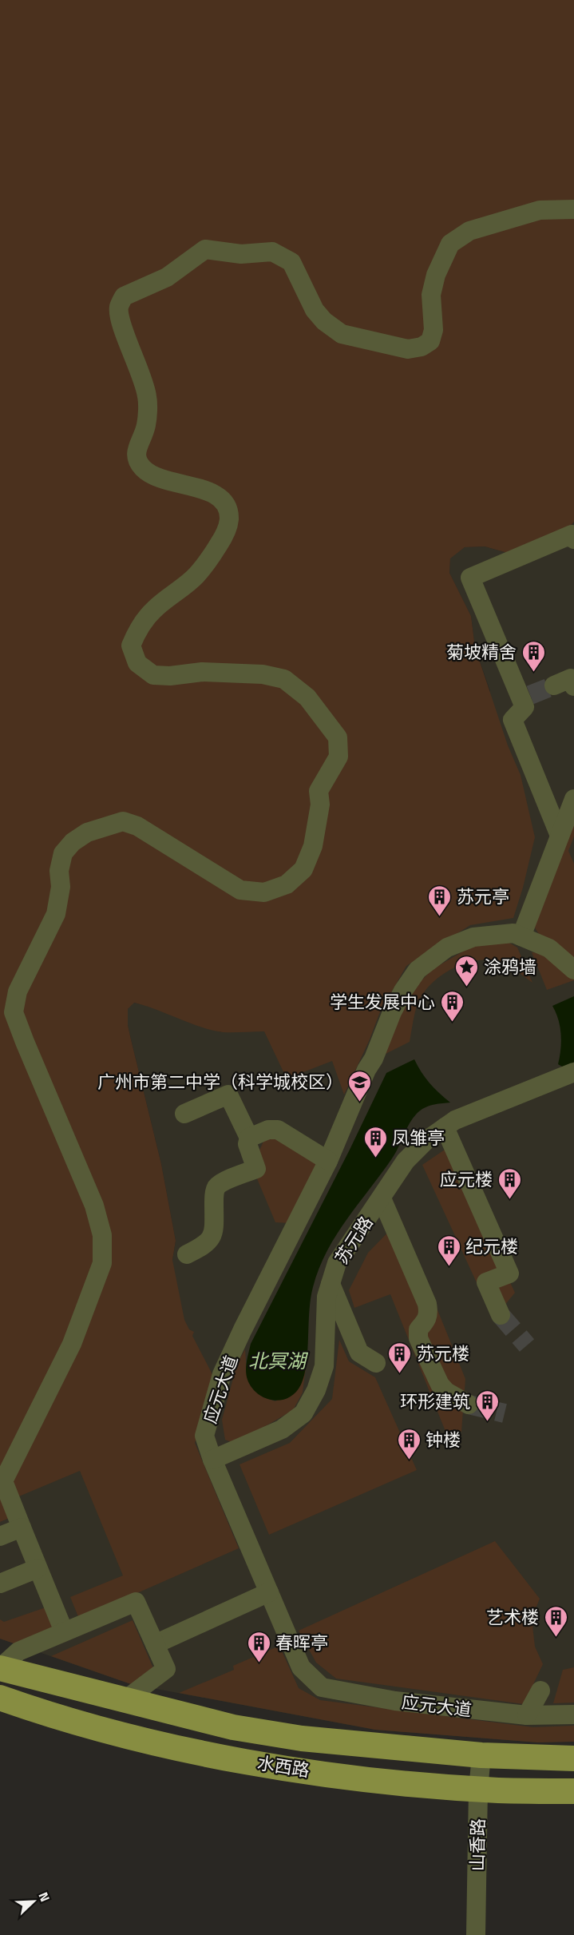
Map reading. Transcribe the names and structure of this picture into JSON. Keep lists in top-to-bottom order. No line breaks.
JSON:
{"streets":{"main road":["水西路"],"street":["苏元路","应元大道","山香路"]},"crossings":[["苏元路","应元大道"],["水西路","山香路"]],"water":["北冥湖"],"places":{"building":["菊坡精舍","苏元亭","学生发展中心","凤雏亭","应元楼","纪元楼","苏元楼","环形建筑","钟楼","艺术楼","春晖亭"],"place":["涂鸦墙"],"school or university":["广州市第二中学（科学城校区）"]},"north":"top right"}
